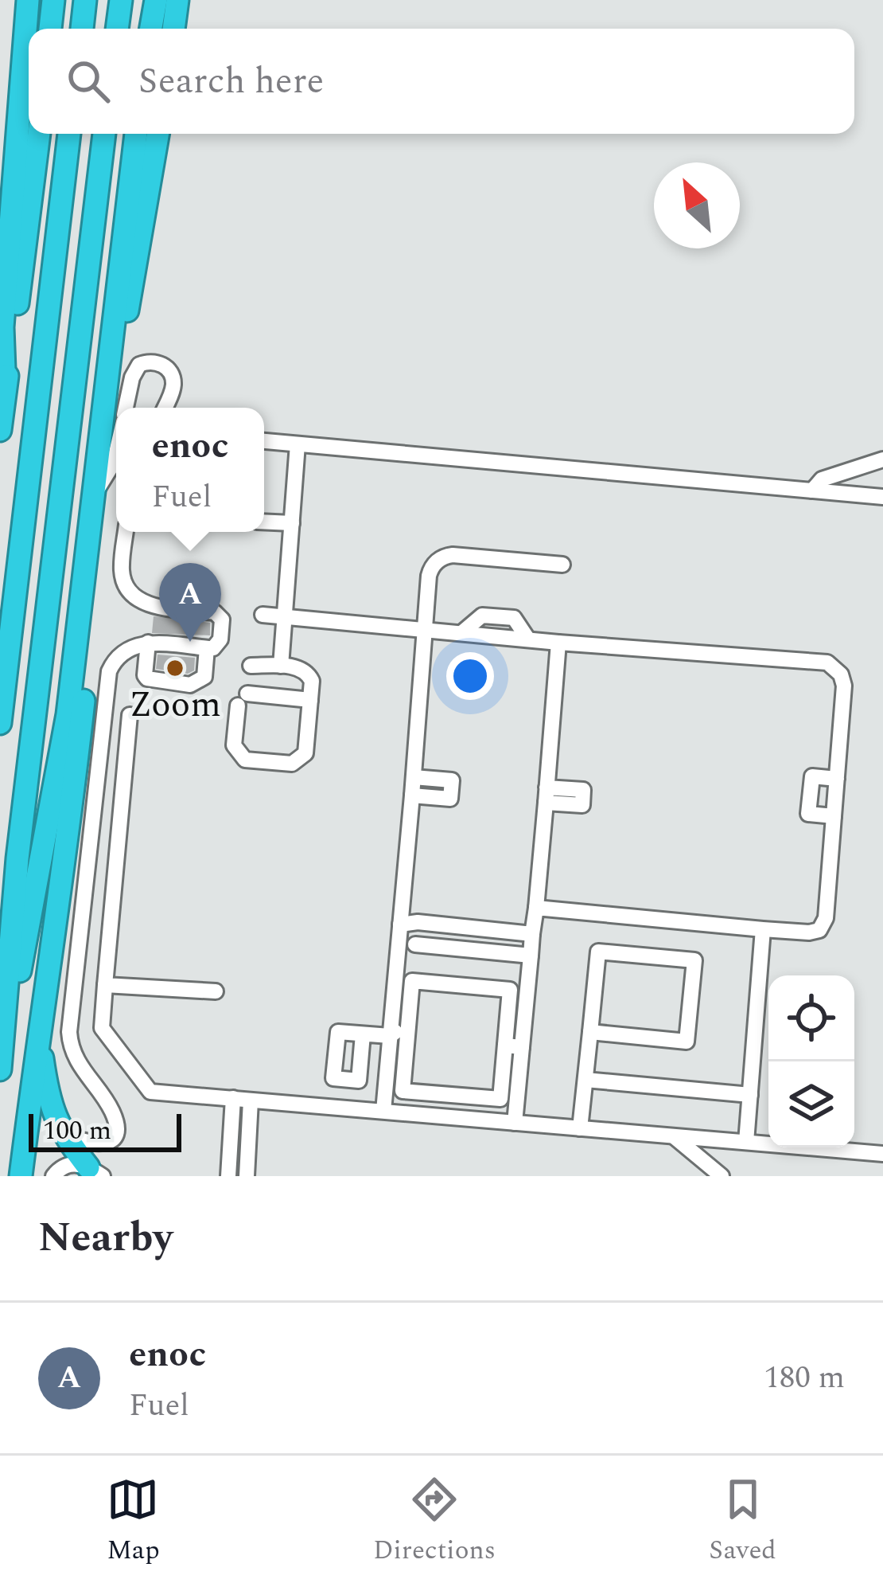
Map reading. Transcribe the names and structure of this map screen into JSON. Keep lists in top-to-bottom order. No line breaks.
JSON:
{"places":["Zoom"],"scale_bar":"100 m","north":"top left","page":{"search":"Search here","popup":["enoc","Fuel"],"pins":"A","scale":"100 m","heading":"Nearby","list":[{"mark":"A","name":"enoc","note":"Fuel","value":"180 m"}],"nav":["Map","Directions","Saved"]}}
